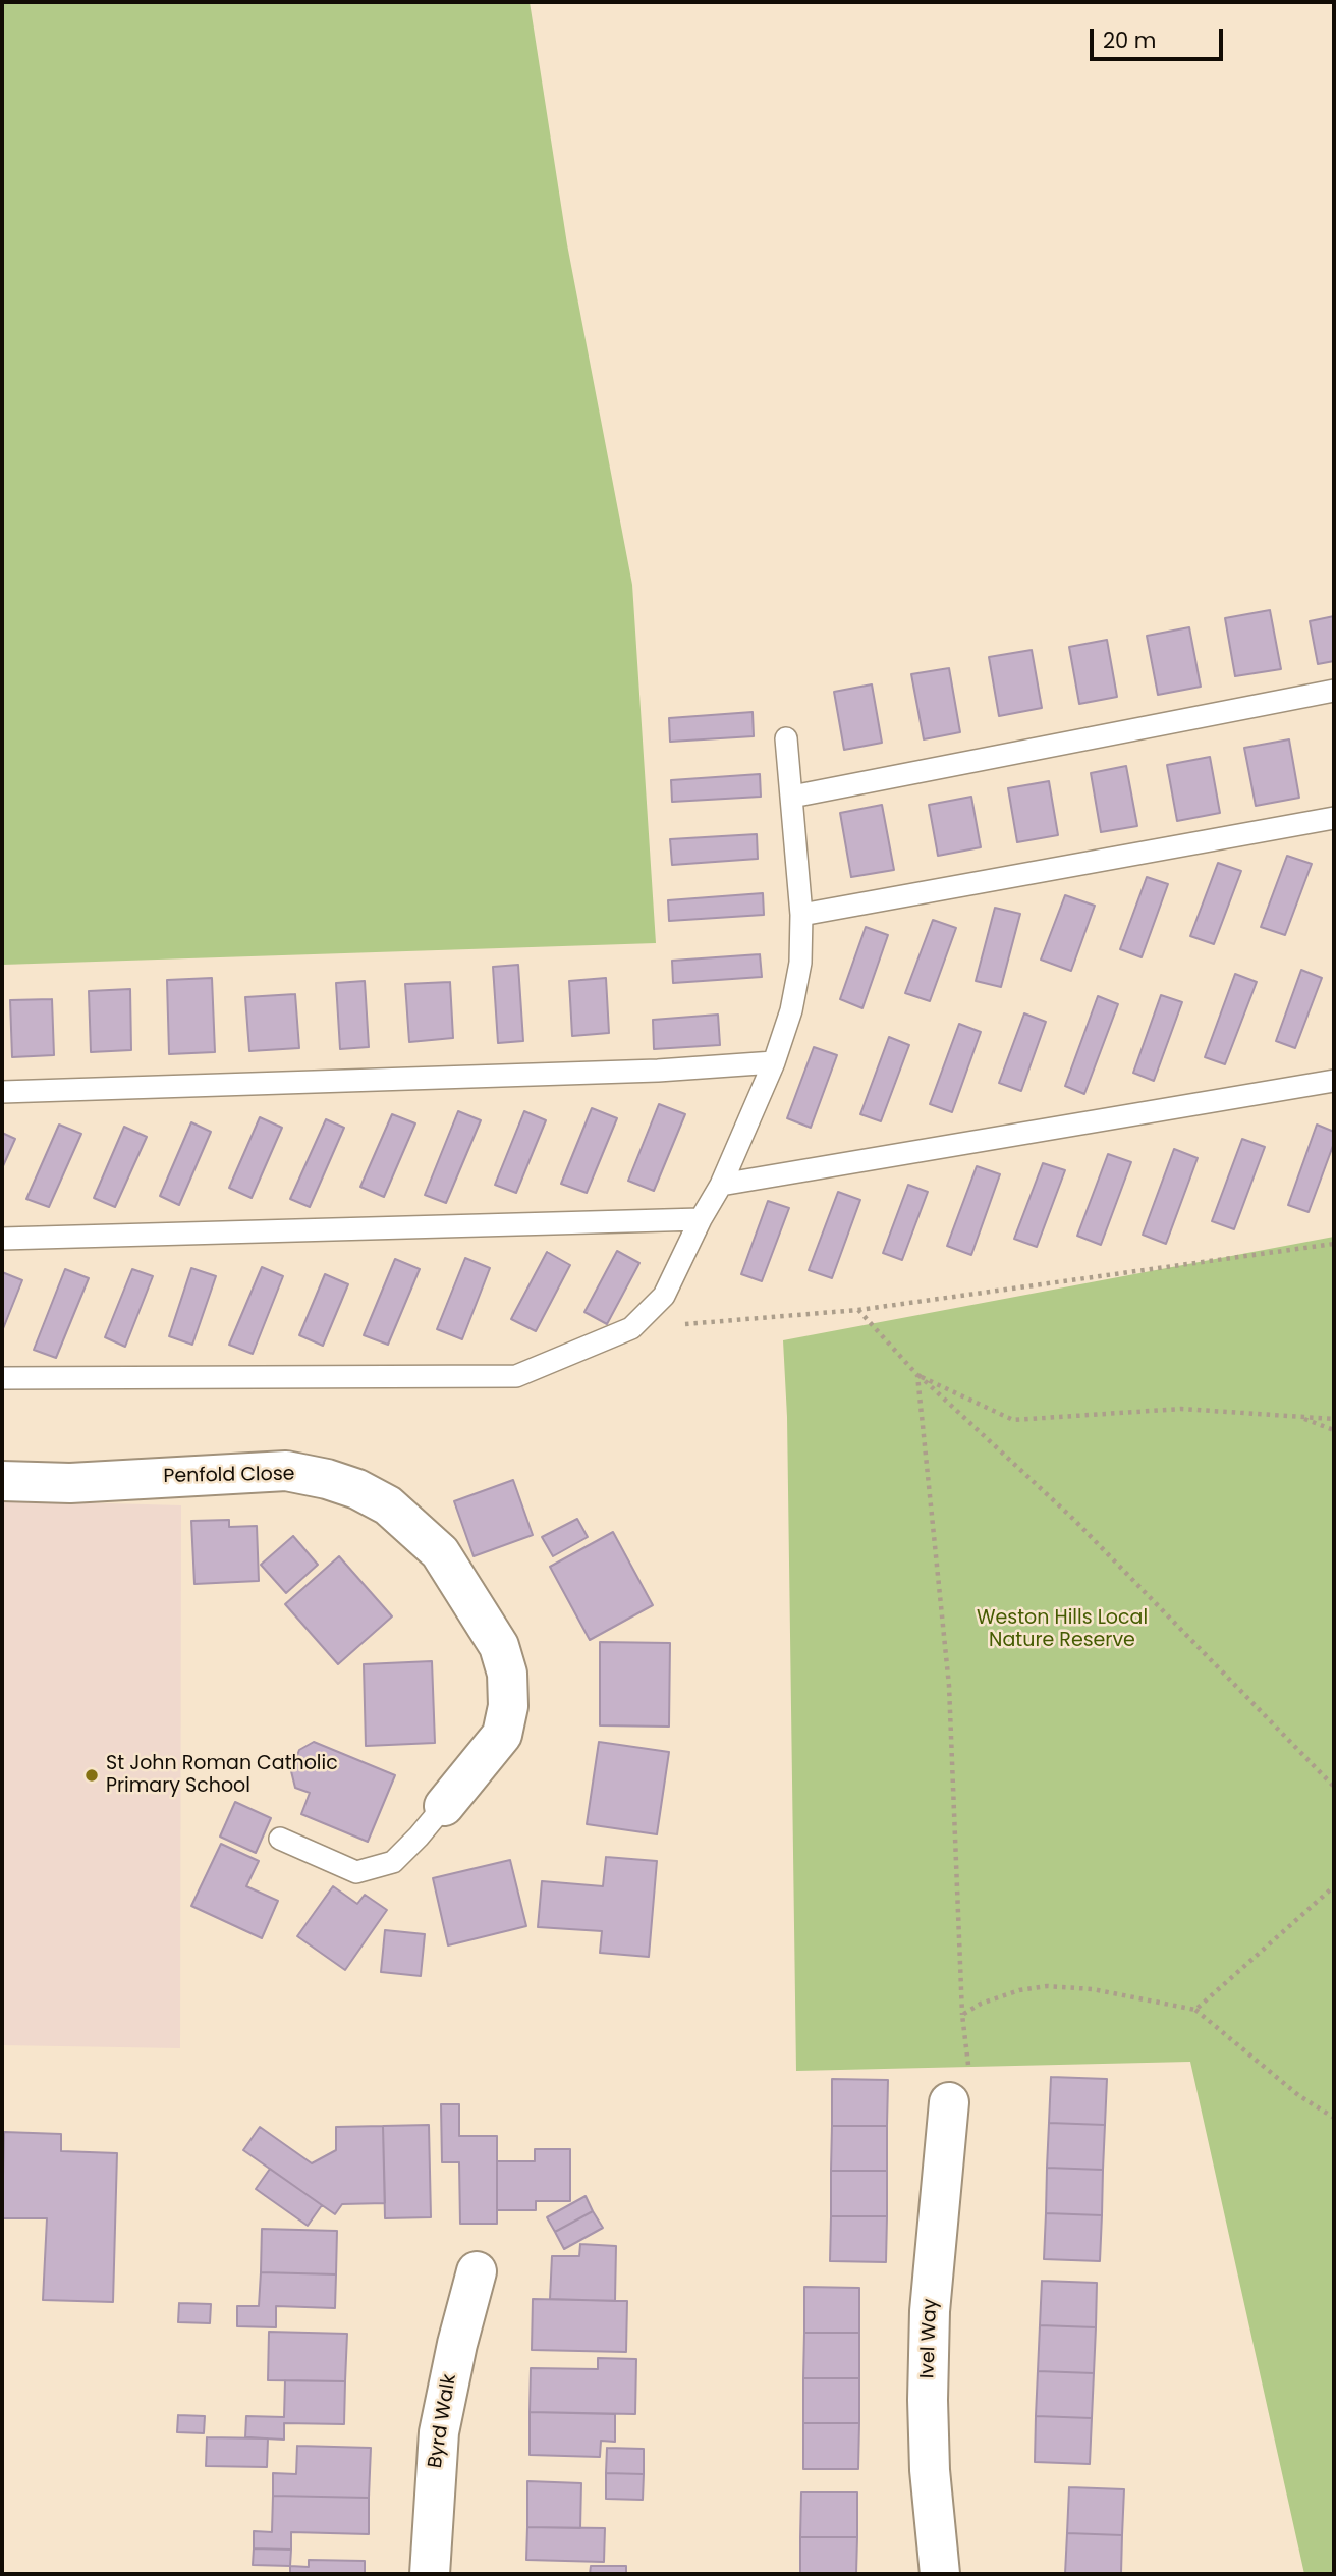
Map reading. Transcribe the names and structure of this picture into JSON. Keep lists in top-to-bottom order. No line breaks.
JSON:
{"streets":{"street":["Penfold Close","Ivel Way","Byrd Walk"]},"parks":["Weston Hills Local Nature Reserve"],"places":["St John Roman Catholic Primary School"],"scale_bar":"20 m"}
